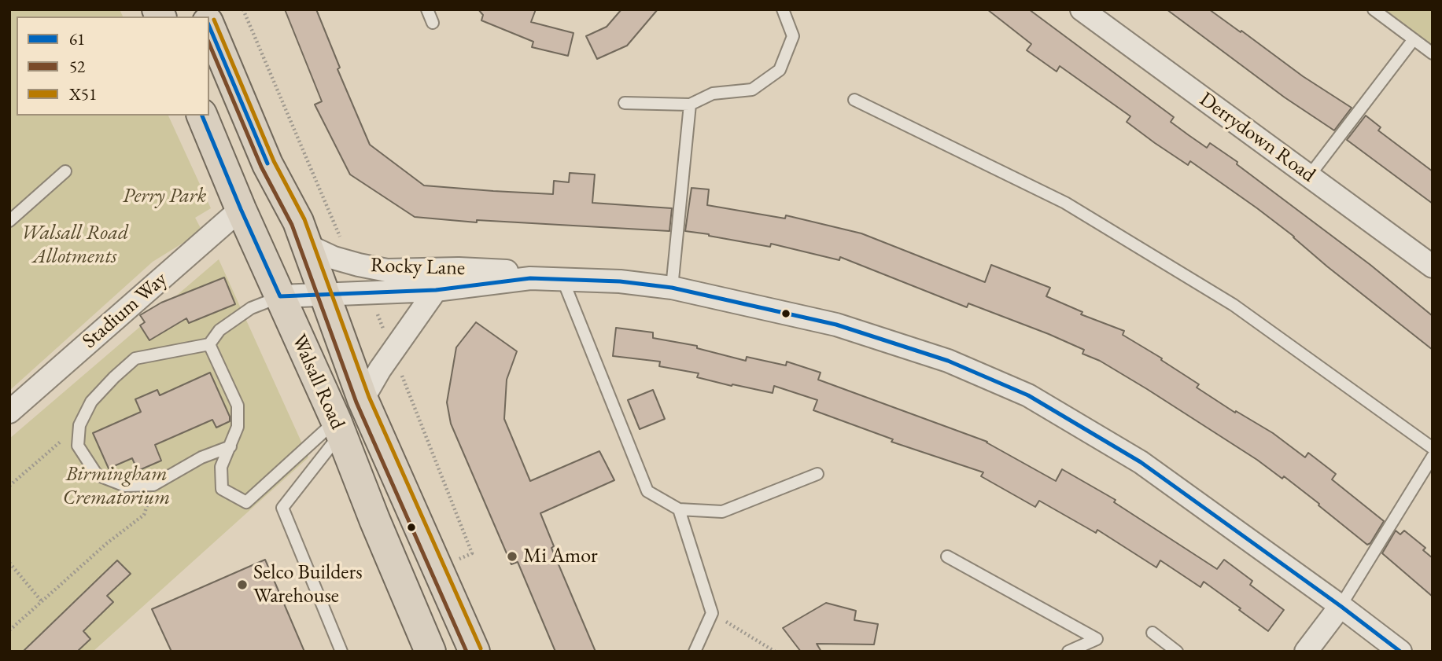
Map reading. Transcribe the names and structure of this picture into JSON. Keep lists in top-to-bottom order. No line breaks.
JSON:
{"streets":{"highway":["Walsall Road"],"street":["Derrydown Road","Rocky Lane","Stadium Way"]},"crossings":[["Rocky Lane","Walsall Road"],["Stadium Way","Walsall Road"]],"parks":["Perry Park","Walsall Road Allotments","Birmingham Crematorium"],"places":["Mi Amor","Selco Builders Warehouse"],"lines":["transit line X51","transit line 61","transit line 52"],"legend":["61","52","X51"]}
